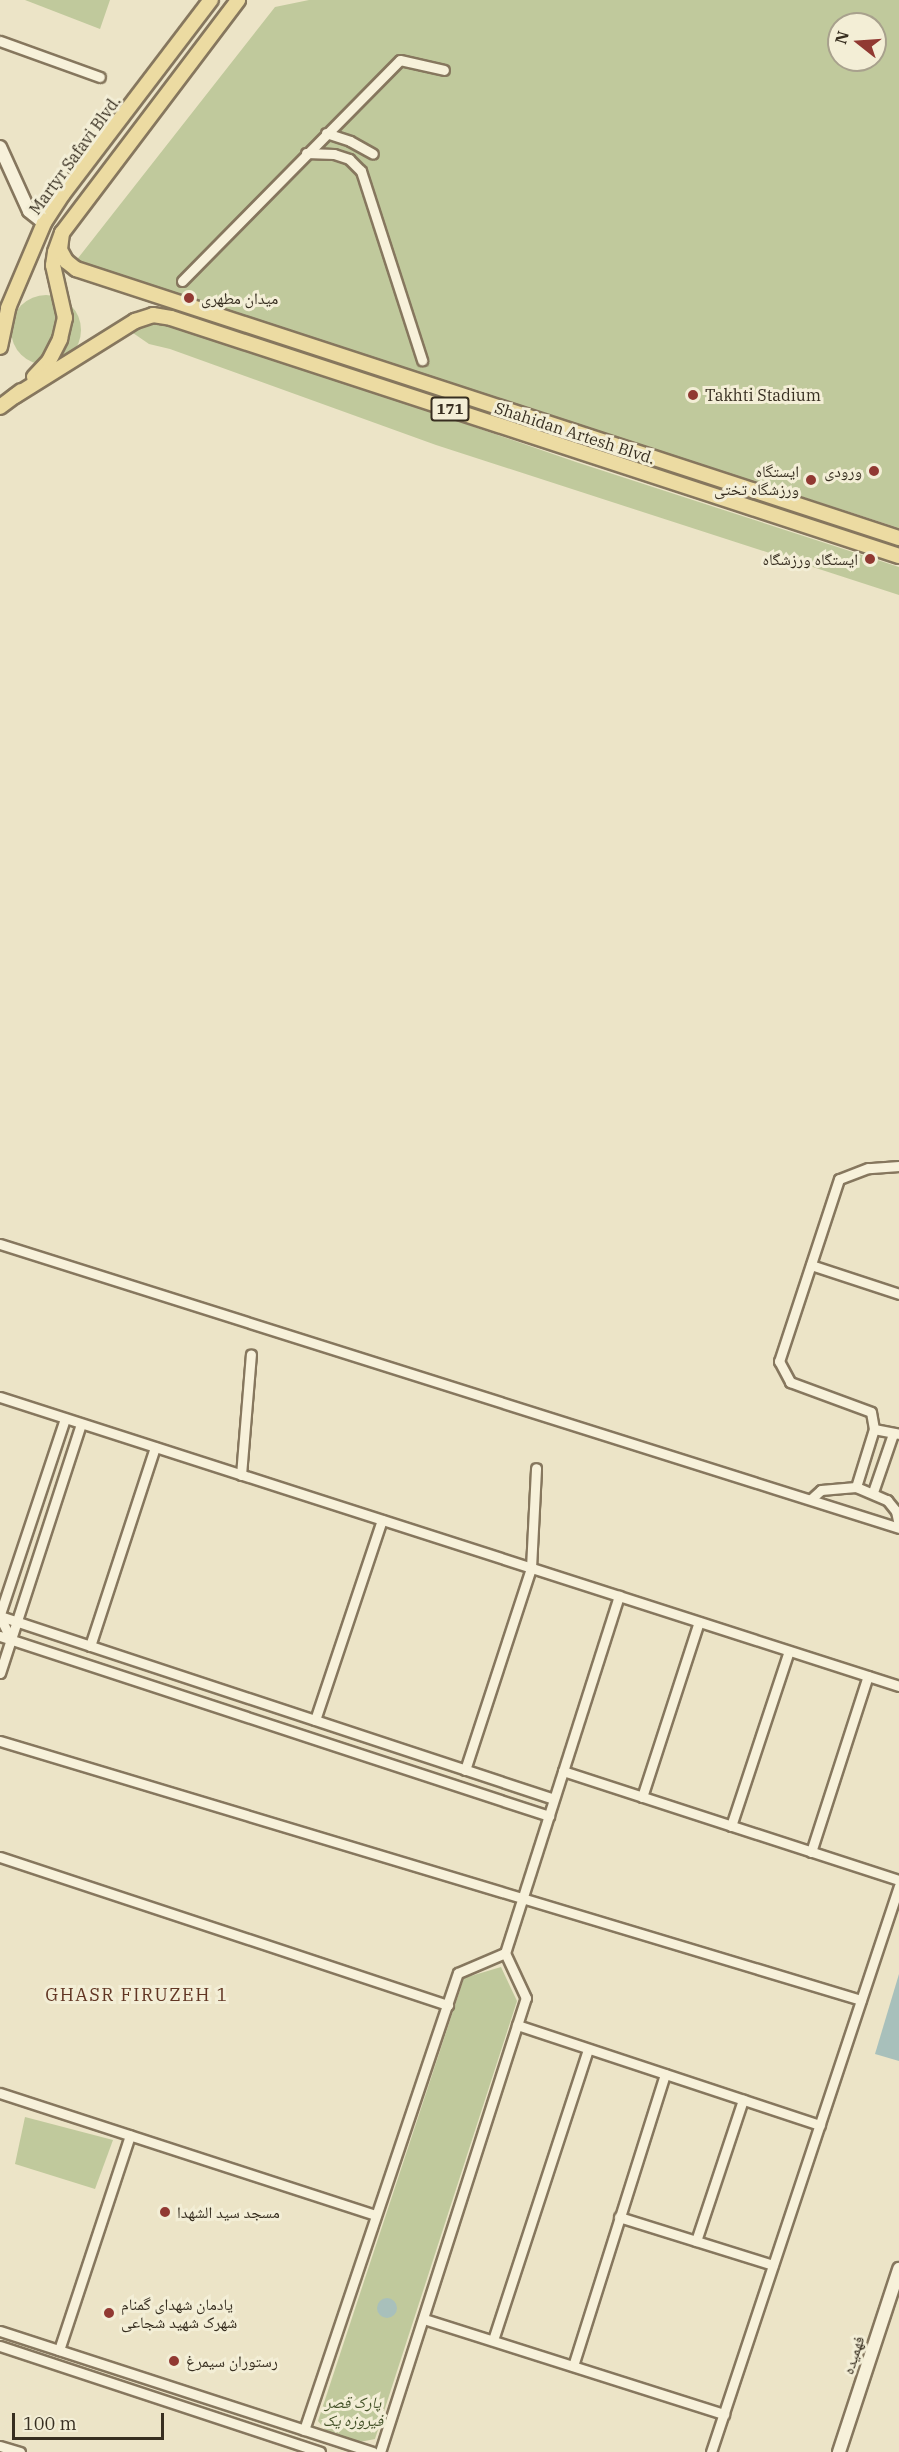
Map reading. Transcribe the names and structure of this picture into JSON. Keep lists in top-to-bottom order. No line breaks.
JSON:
{"streets":{"main road":["Martyr Safavi Blvd.","171","Shahidan Artesh Blvd.","فهمیده"]},"crossings":[["Martyr Safavi Blvd.","171"],["Martyr Safavi Blvd.","Shahidan Artesh Blvd."],["171","Shahidan Artesh Blvd."]],"districts":["GHASR FIRUZEH 1"],"parks":["پارک قصر فیروزه یک"],"places":["میدان مطهری","Takhti Stadium","ورودی","ایستگاه ورزشگاه تختی","ایستگاه ورزشگاه","مسجد سید الشهدا","یادمان شهدای گمنام شهرک شهید شجاعی","رستوران سیمرغ"],"scale_bar":"100 m","north":"left"}
